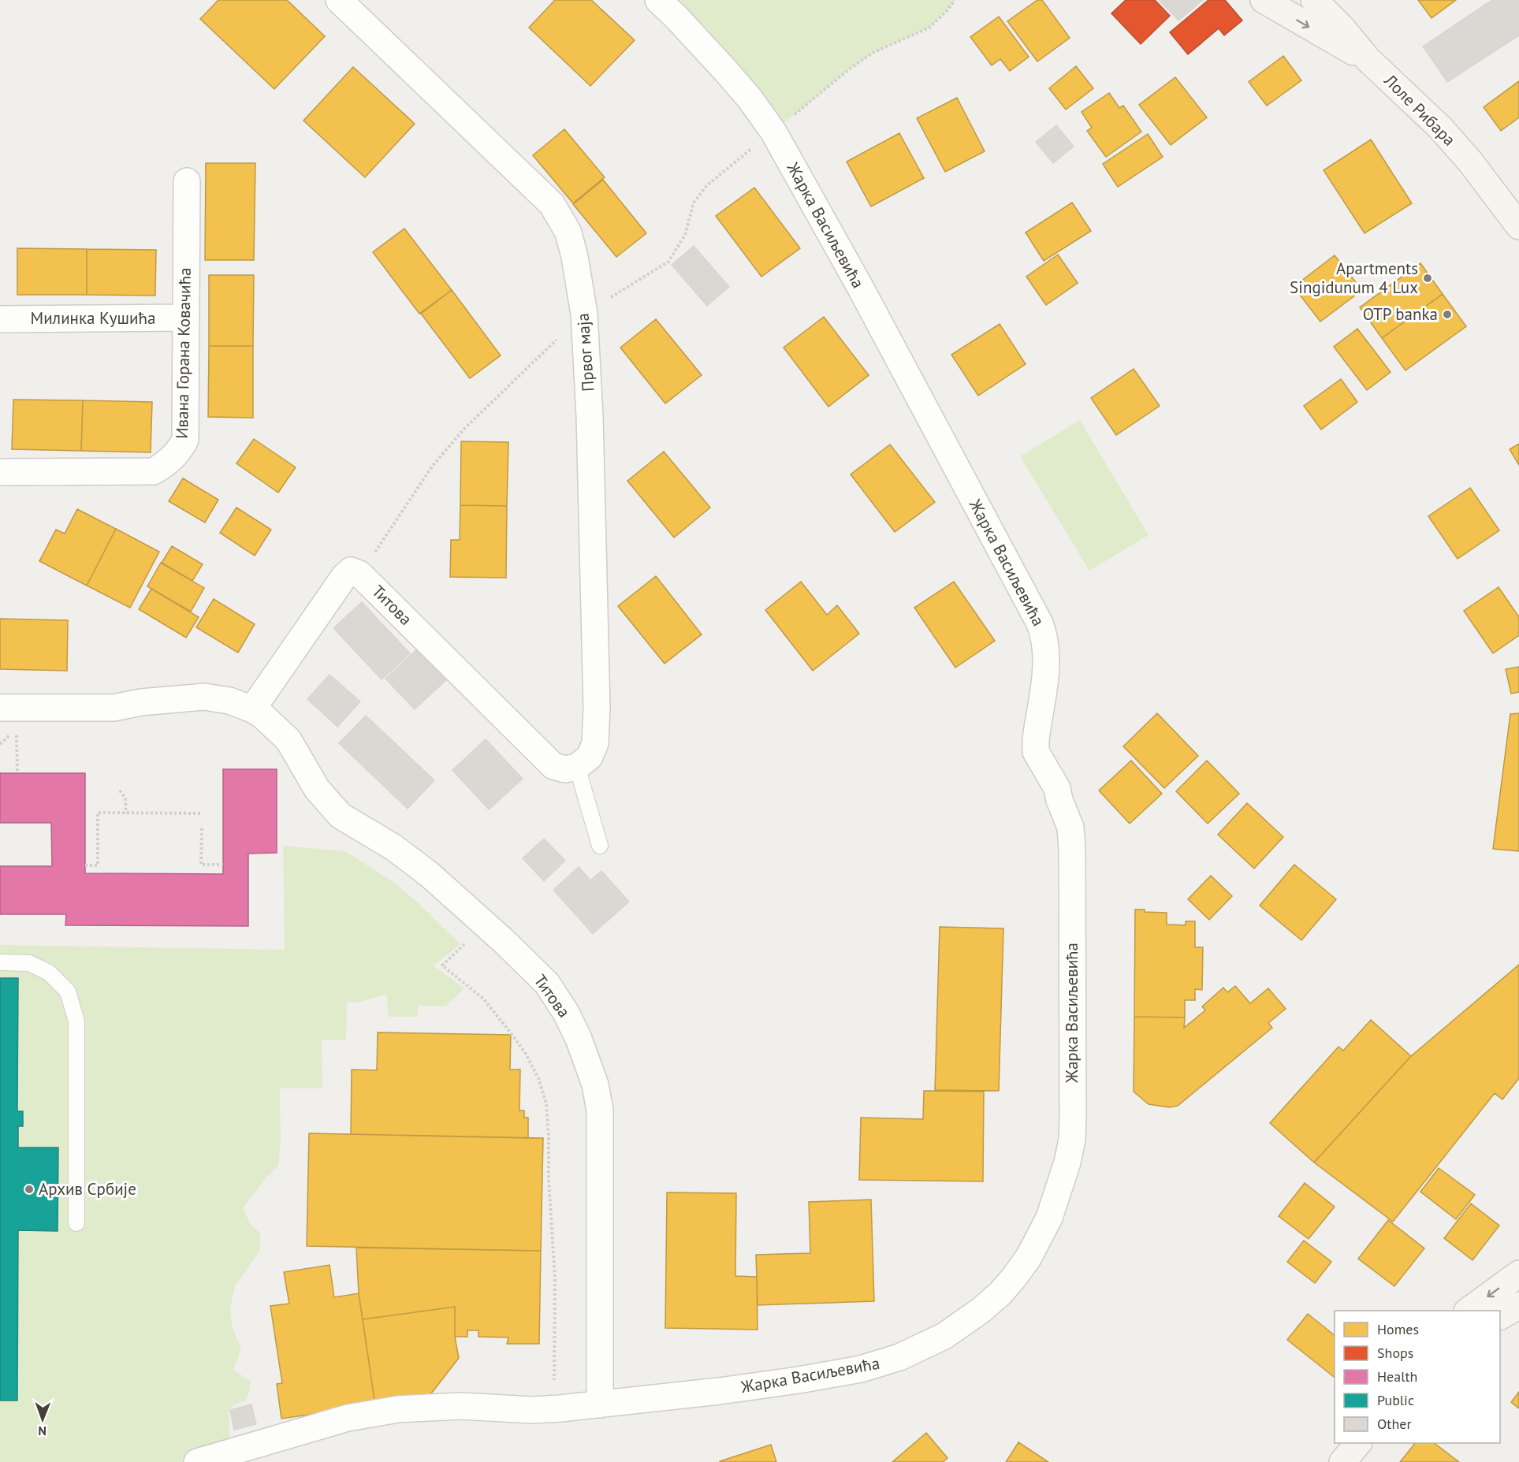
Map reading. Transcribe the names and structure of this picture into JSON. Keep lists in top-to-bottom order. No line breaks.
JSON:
{"streets":{"main road":["Лоле Рибара"],"street":["Жарка Васиљевића","Милинка Кушића","Првог маја","Ивана Горана Ковачића","Титова"]},"crossings":[["Жарка Васиљевића","Титова"],["Милинка Кушића","Ивана Горана Ковачића"],["Првог маја","Титова"]],"places":["Apartments Singidunum 4 Lux","OTP banka","Архив Србије"],"legend":["Homes","Shops","Health","Public","Other"],"north":"bottom"}
